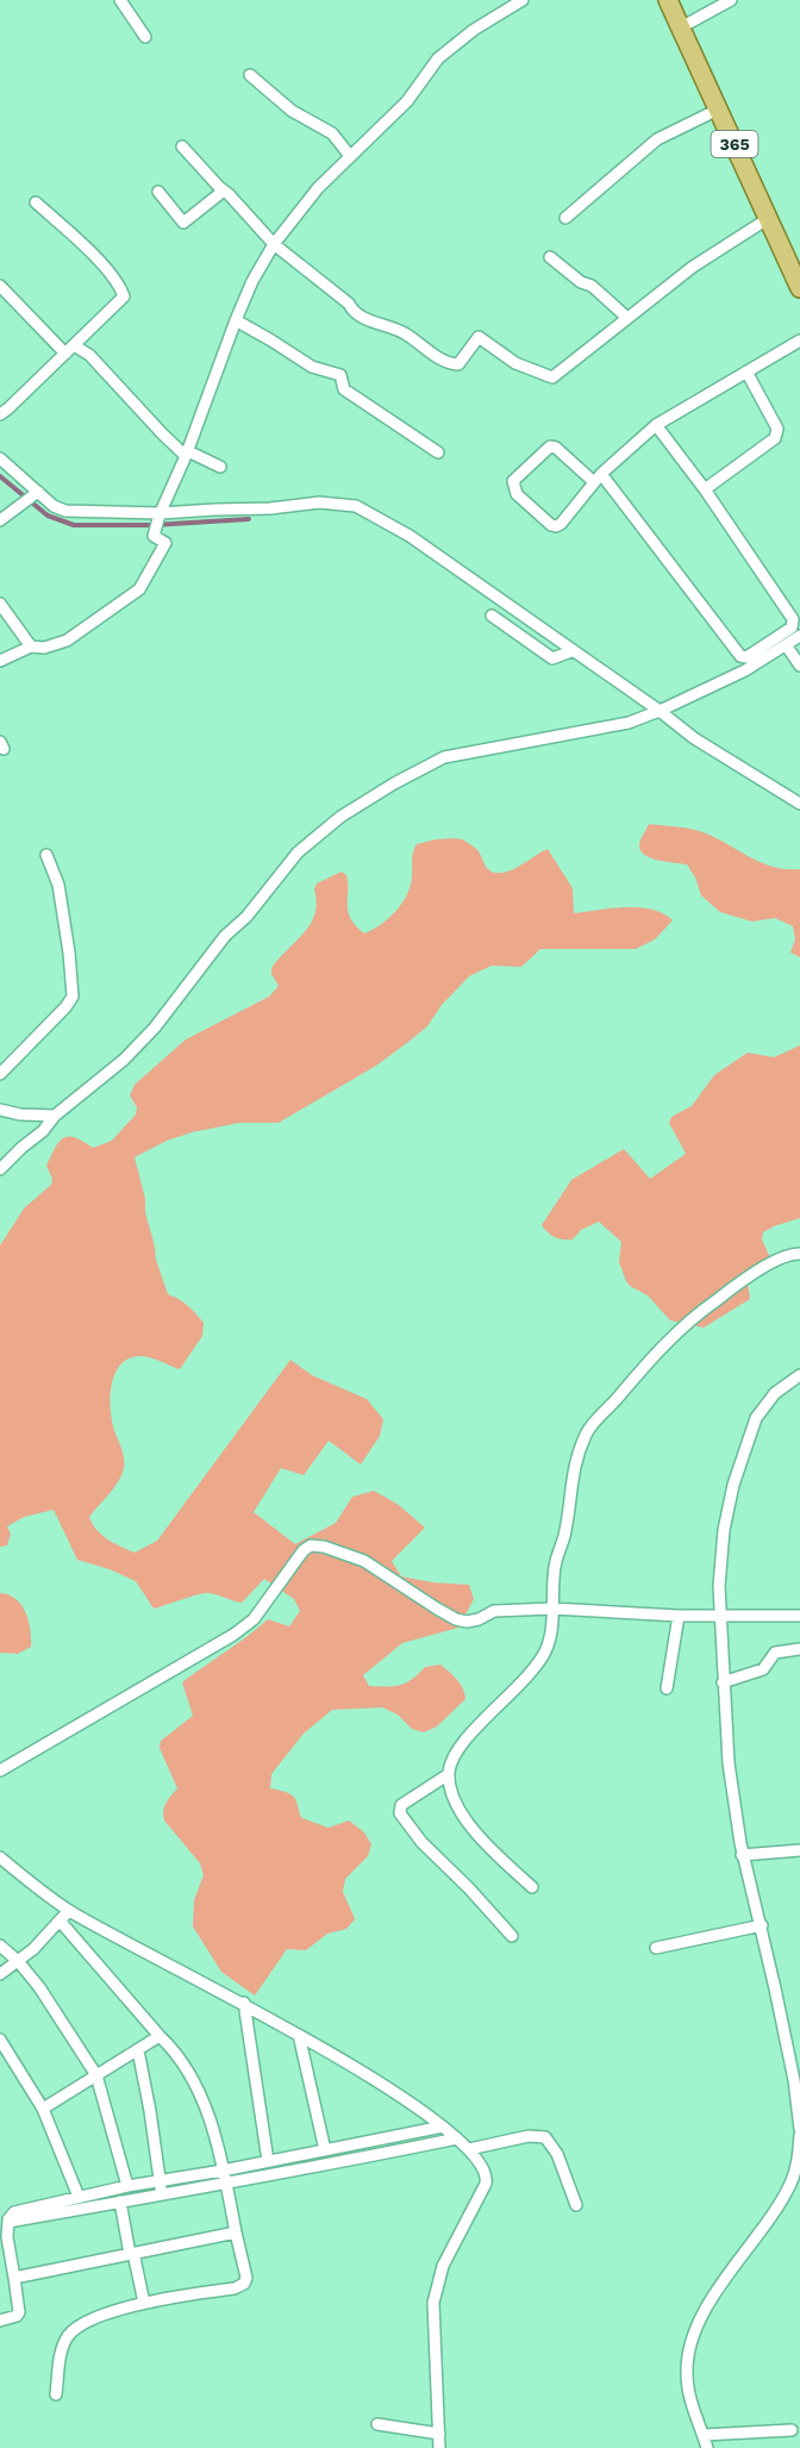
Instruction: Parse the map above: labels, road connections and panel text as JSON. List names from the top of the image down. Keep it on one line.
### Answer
{"streets":{"main road":["365"]}}
